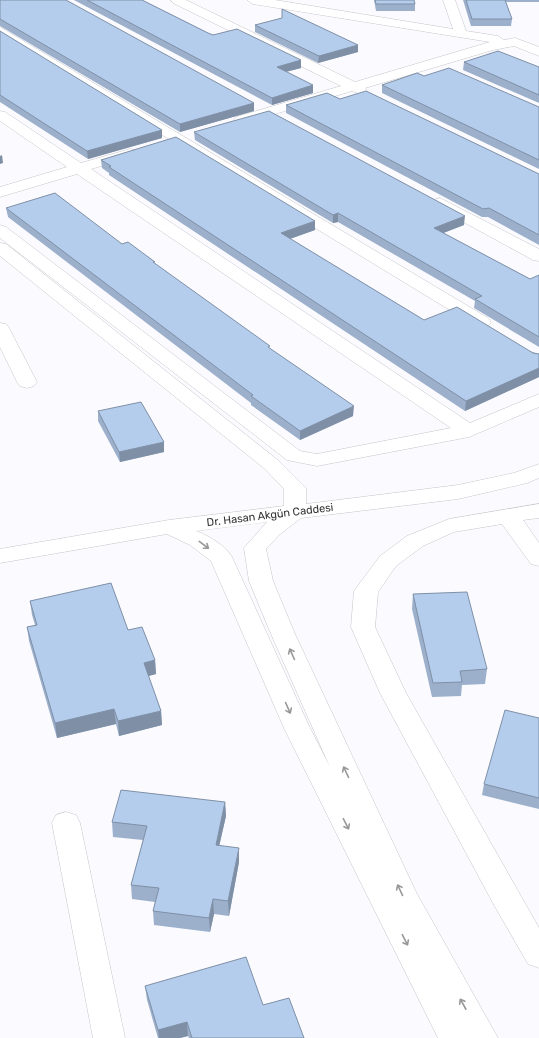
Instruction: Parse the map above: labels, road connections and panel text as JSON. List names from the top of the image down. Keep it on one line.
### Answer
{"streets":{"street":["Dr. Hasan Akgün Caddesi"]}}
